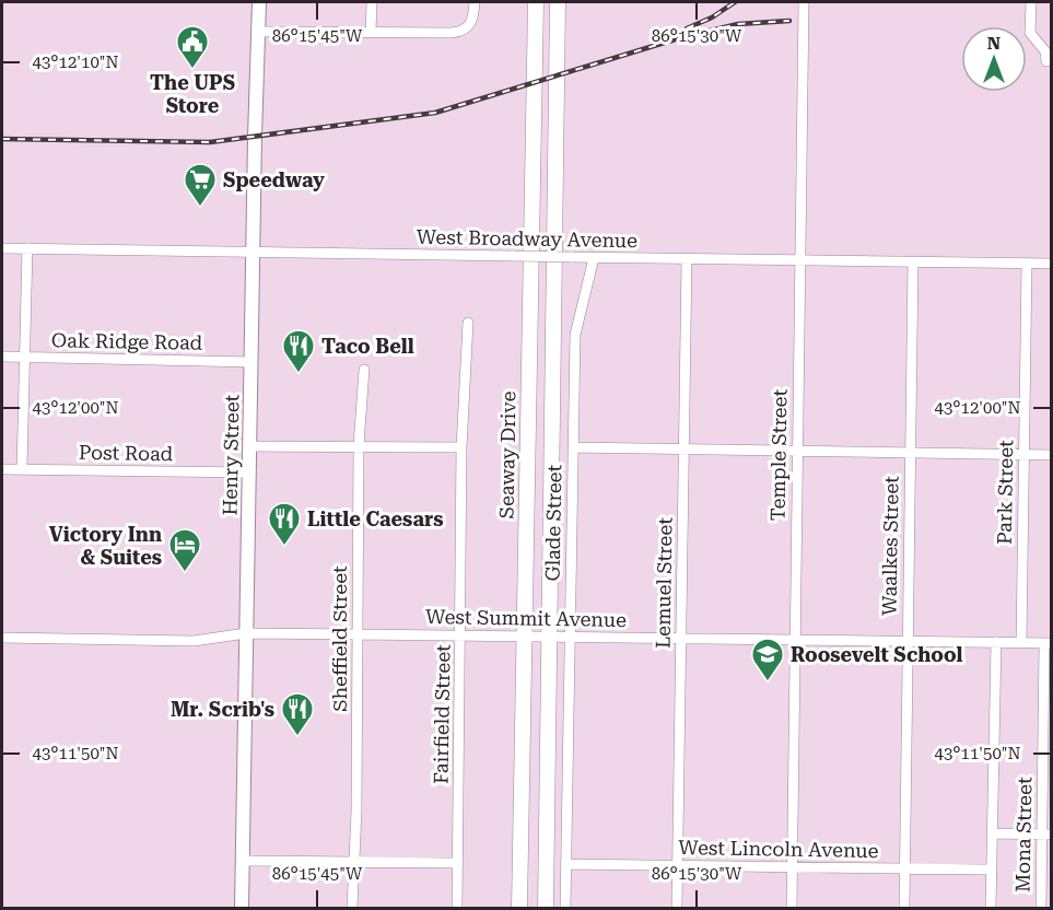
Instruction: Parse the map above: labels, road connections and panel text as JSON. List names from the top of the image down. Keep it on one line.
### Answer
{"streets":{"highway":["Seaway Drive"],"main road":["Henry Street"],"street":["West Broadway Avenue","Oak Ridge Road","Post Road","Temple Street","Park Street","Glade Street","Waalkes Street","Lemuel Street","West Summit Avenue","Sheffield Street","Fairfield Street","Mona Street","West Lincoln Avenue"]},"crossings":[["West Broadway Avenue","Henry Street"],["West Broadway Avenue","Temple Street"],["West Broadway Avenue","Park Street"],["West Broadway Avenue","Glade Street"],["West Broadway Avenue","Waalkes Street"],["West Broadway Avenue","Lemuel Street"],["Oak Ridge Road","Henry Street"],["Post Road","Henry Street"],["Henry Street","West Summit Avenue"],["Seaway Drive","West Summit Avenue"],["Temple Street","West Summit Avenue"],["Temple Street","West Lincoln Avenue"],["Park Street","West Summit Avenue"],["Glade Street","West Summit Avenue"],["Glade Street","West Lincoln Avenue"],["Waalkes Street","West Summit Avenue"],["Waalkes Street","West Lincoln Avenue"],["Lemuel Street","West Summit Avenue"],["Lemuel Street","West Lincoln Avenue"],["West Summit Avenue","Sheffield Street"],["West Summit Avenue","Fairfield Street"],["West Summit Avenue","Mona Street"]],"places":{"public building":["The UPS Store"],"supermarket":["Speedway"],"restaurant":["Taco Bell","Little Caesars","Mr. Scrib's"],"hotel":["Victory Inn & Suites"],"school or university":["Roosevelt School"]},"north":"top","coordinates":["86°15'45\"W","86°15'30\"W","43°12'10\"N","43°12'00\"N","43°11'50\"N"]}
